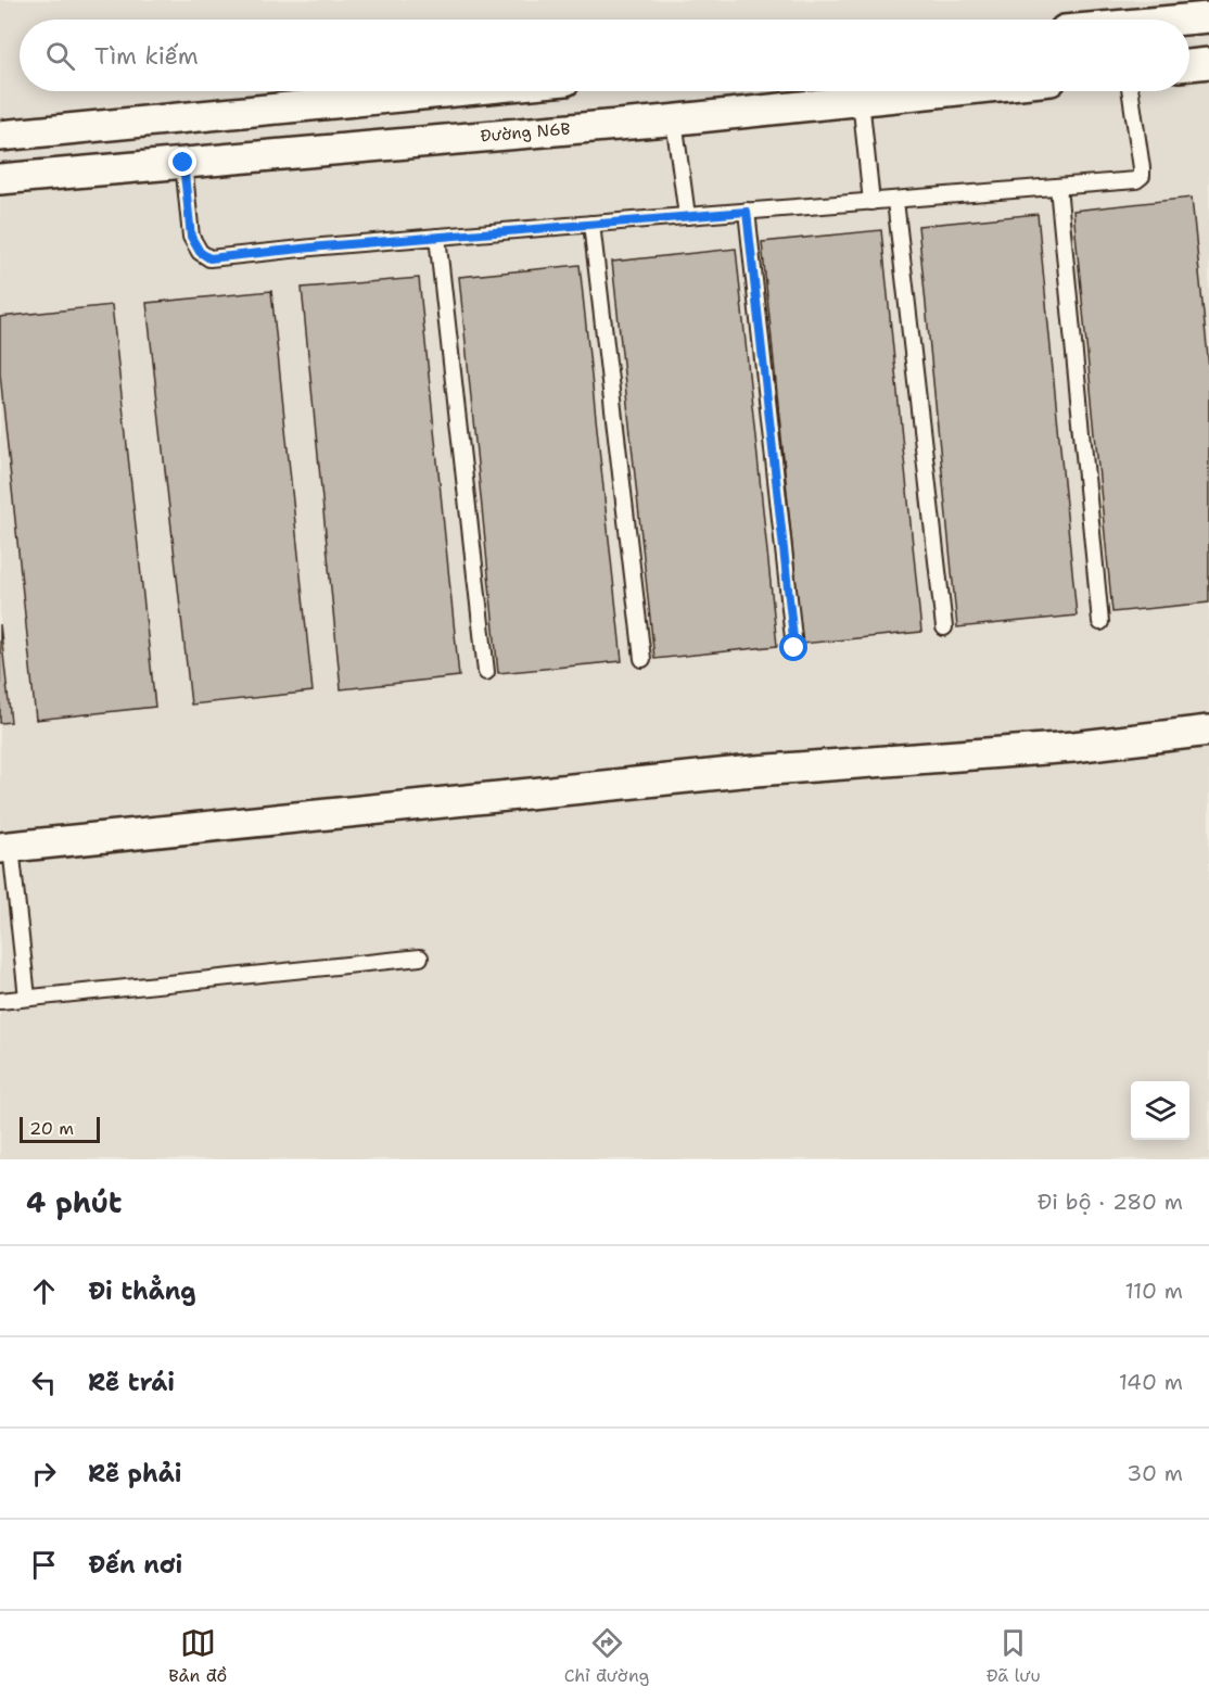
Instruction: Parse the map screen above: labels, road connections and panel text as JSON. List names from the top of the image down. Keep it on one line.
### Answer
{"streets":{"street":["Đường N6B"]},"scale_bar":"20 m","page":{"search":"Tìm kiếm","scale":"20 m","heading":["4 phút","Đi bộ · 280 m"],"list":[["Đi thẳng","110 m"],["Rẽ trái","140 m"],["Rẽ phải","30 m"],"Đến nơi"],"nav":["Bản đồ","Chỉ đường","Đã lưu"]}}
